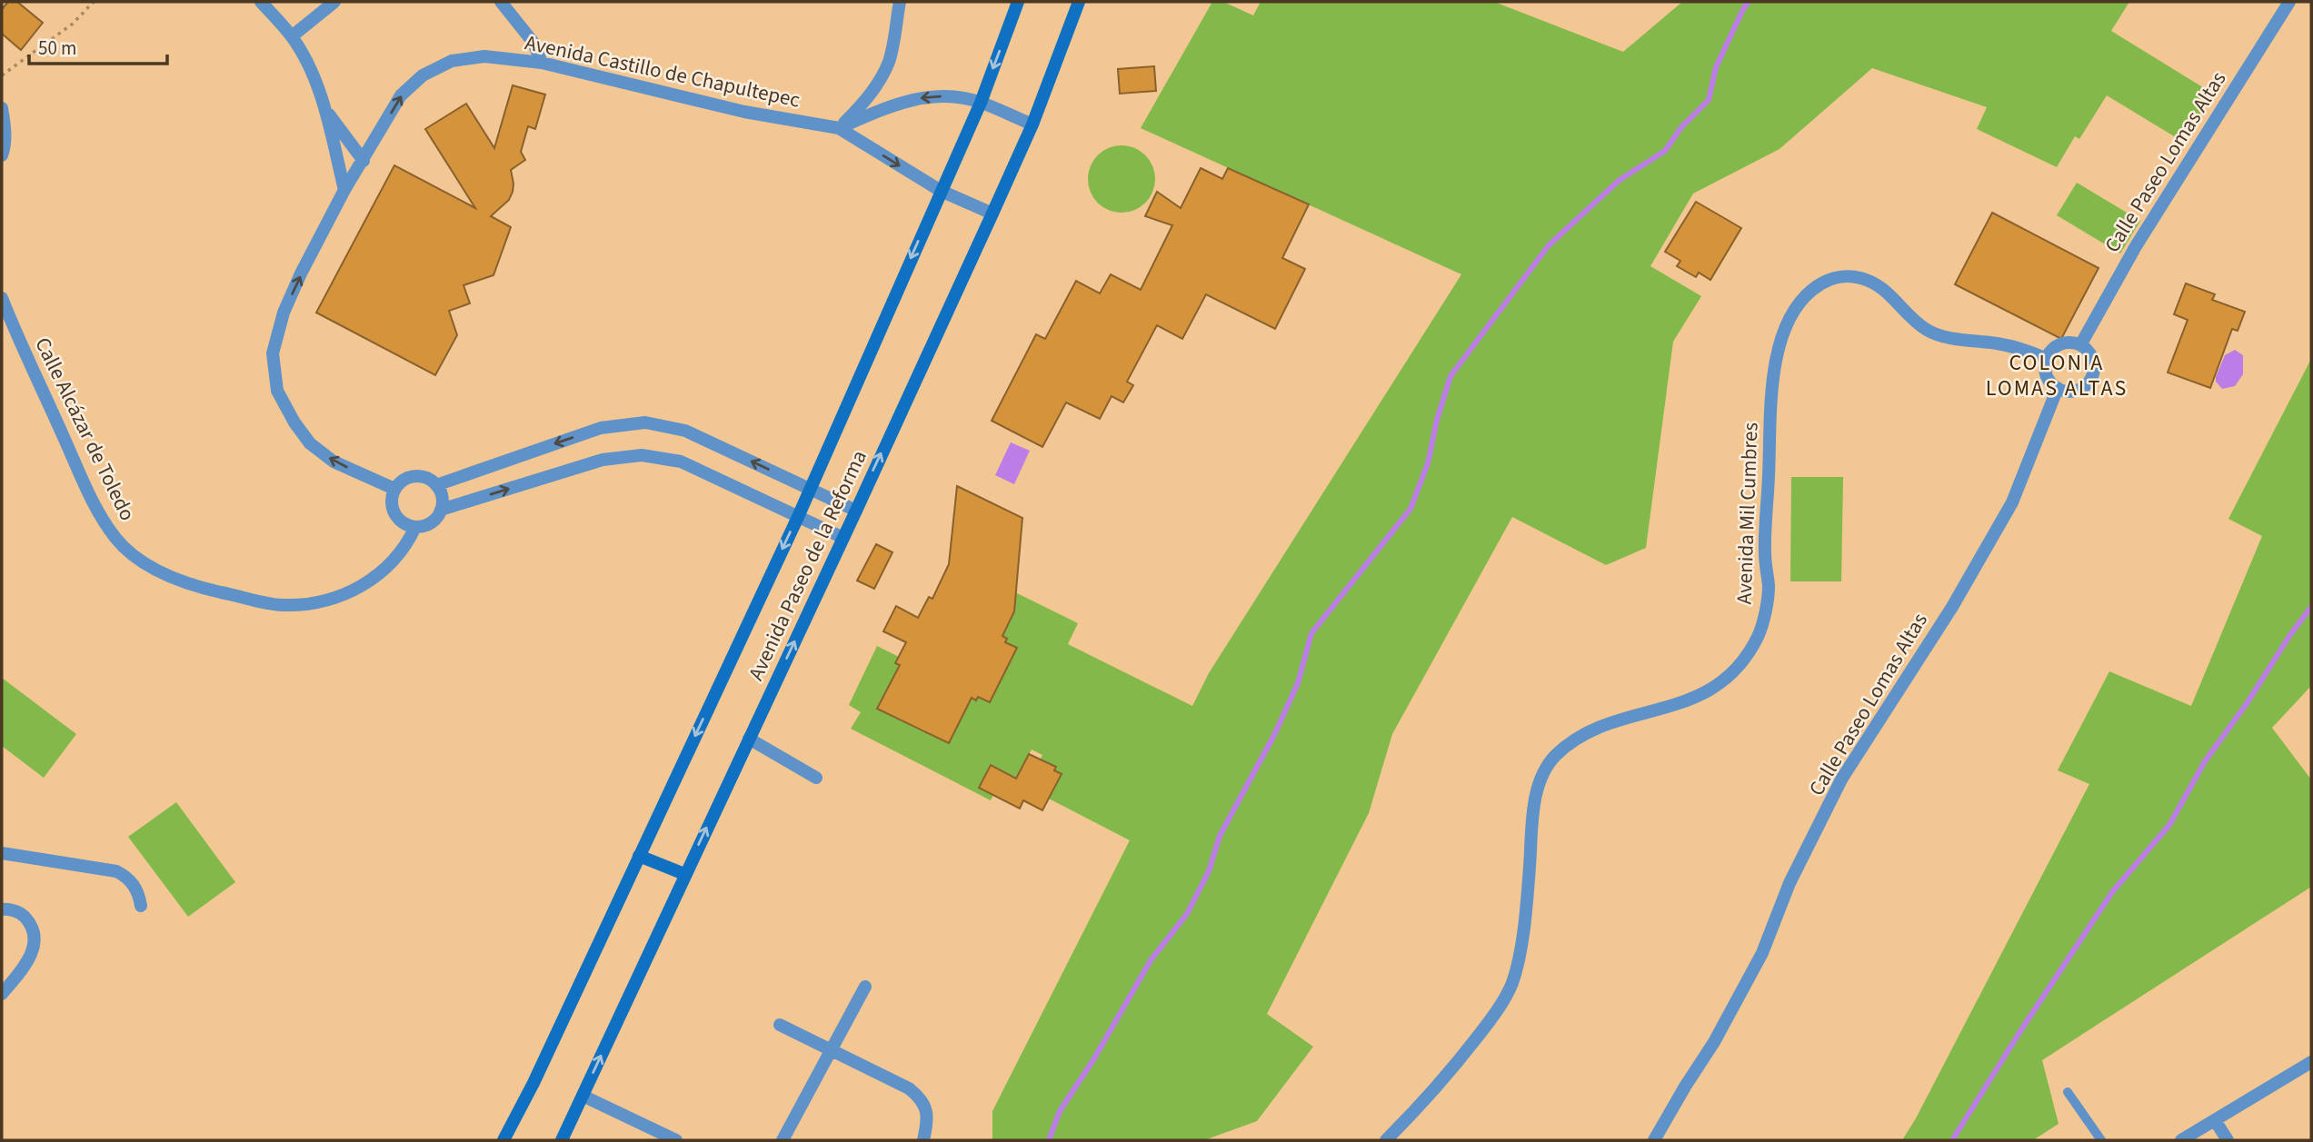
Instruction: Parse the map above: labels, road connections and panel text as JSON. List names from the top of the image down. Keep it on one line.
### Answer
{"streets":{"main road":["Avenida Paseo de la Reforma"],"street":["Avenida Castillo de Chapultepec","Calle Paseo Lomas Altas","Calle Alcázar de Toledo","Avenida Mil Cumbres"]},"crossings":[["Avenida Castillo de Chapultepec","Calle Alcázar de Toledo"],["Avenida Castillo de Chapultepec","Avenida Paseo de la Reforma"],["Calle Paseo Lomas Altas","Avenida Mil Cumbres"]],"districts":["COLONIA LOMAS ALTAS"],"scale_bar":"50 m"}
